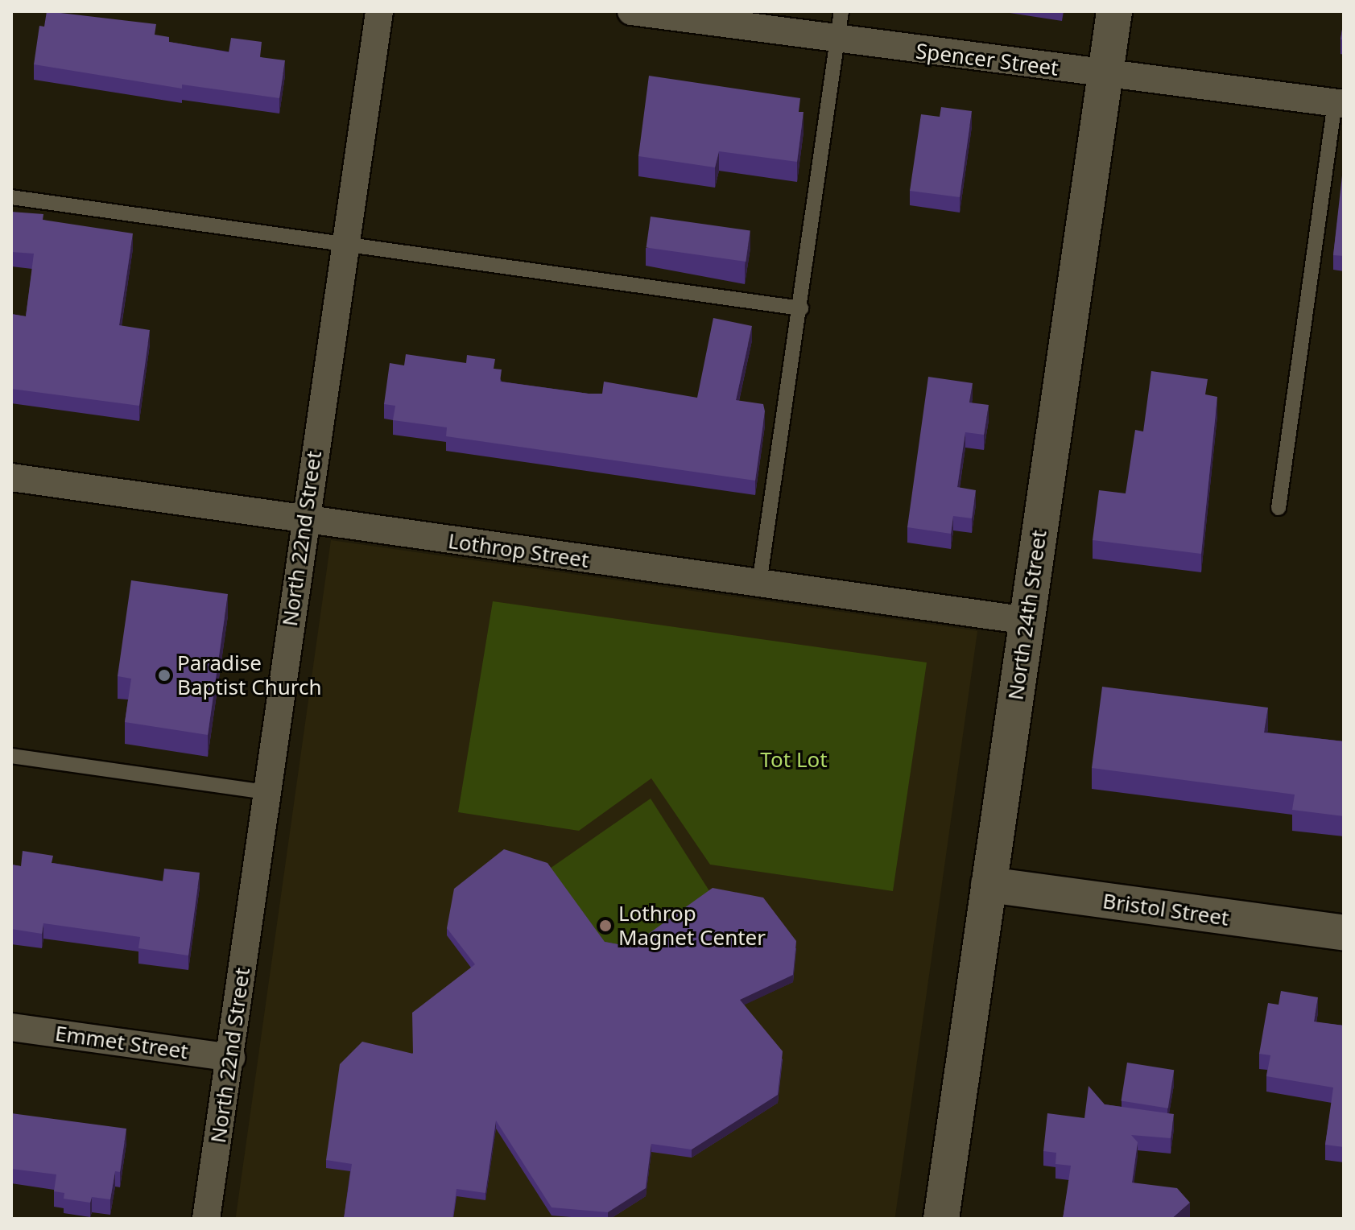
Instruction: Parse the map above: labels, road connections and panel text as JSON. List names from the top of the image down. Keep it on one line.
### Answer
{"streets":{"main road":["North 24th Street","Bristol Street"],"street":["Spencer Street","North 22nd Street","Lothrop Street","Emmet Street"]},"crossings":[["Spencer Street","North 24th Street"],["North 22nd Street","Lothrop Street"],["North 22nd Street","Emmet Street"],["Lothrop Street","North 24th Street"],["North 24th Street","Bristol Street"]],"parks":["Tot Lot"],"places":["Paradise Baptist Church","Lothrop Magnet Center"]}
